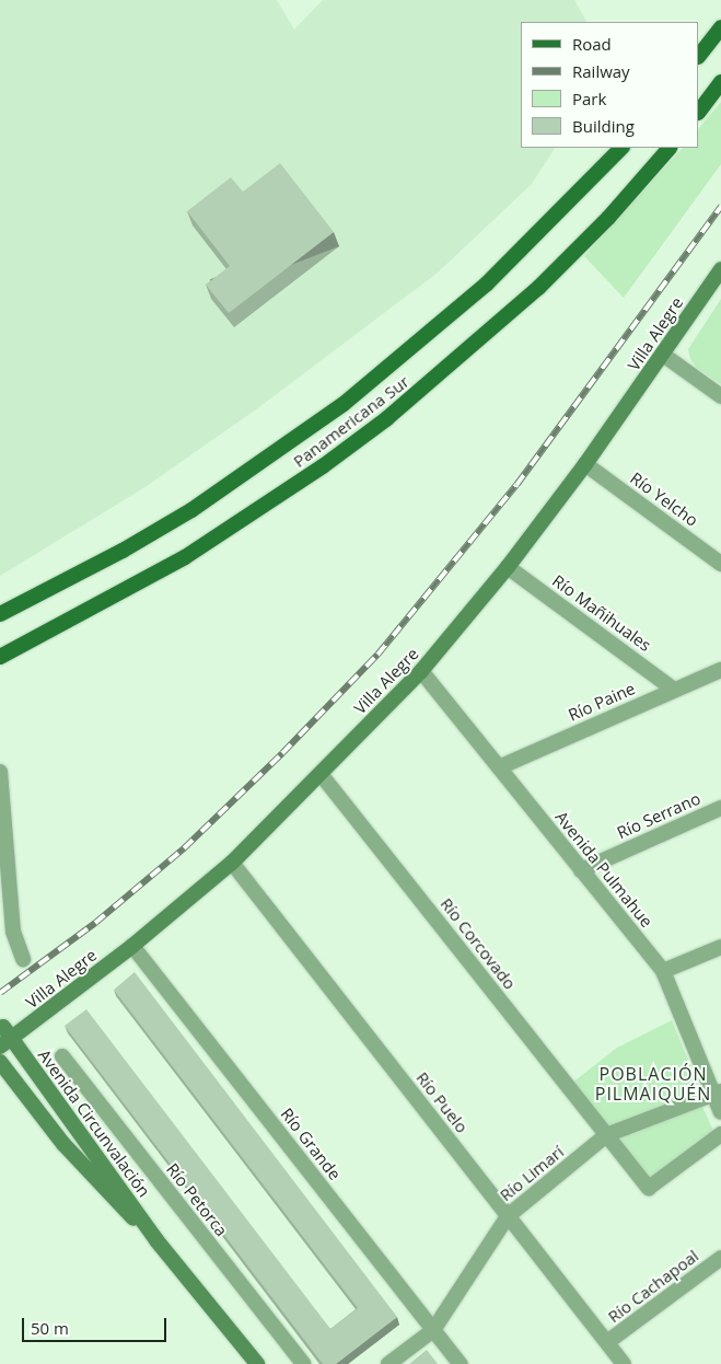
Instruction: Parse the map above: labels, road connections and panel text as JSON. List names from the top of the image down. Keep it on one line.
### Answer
{"streets":{"main road":["Villa Alegre","Panamericana Sur","Avenida Circunvalación"],"street":["Río Yelcho","Río Mañihuales","Río Paine","Río Serrano","Avenida Pulmahue","Río Corcovado","Río Puelo","Río Grande","Río Limarí","Río Petorca","Río Cachapoal"]},"crossings":[["Villa Alegre","Río Yelcho"],["Villa Alegre","Río Mañihuales"],["Villa Alegre","Avenida Pulmahue"],["Villa Alegre","Río Corcovado"],["Villa Alegre","Río Puelo"],["Villa Alegre","Avenida Circunvalación"],["Villa Alegre","Río Grande"],["Río Mañihuales","Río Paine"],["Río Paine","Avenida Pulmahue"],["Río Serrano","Avenida Pulmahue"],["Avenida Pulmahue","Río Limarí"],["Río Corcovado","Río Limarí"],["Río Puelo","Río Limarí"],["Río Puelo","Río Cachapoal"],["Río Grande","Río Limarí"]],"districts":["POBLACIÓN PILMAIQUÉN"],"legend":["Road","Railway","Park","Building"],"scale_bar":"50 m"}
